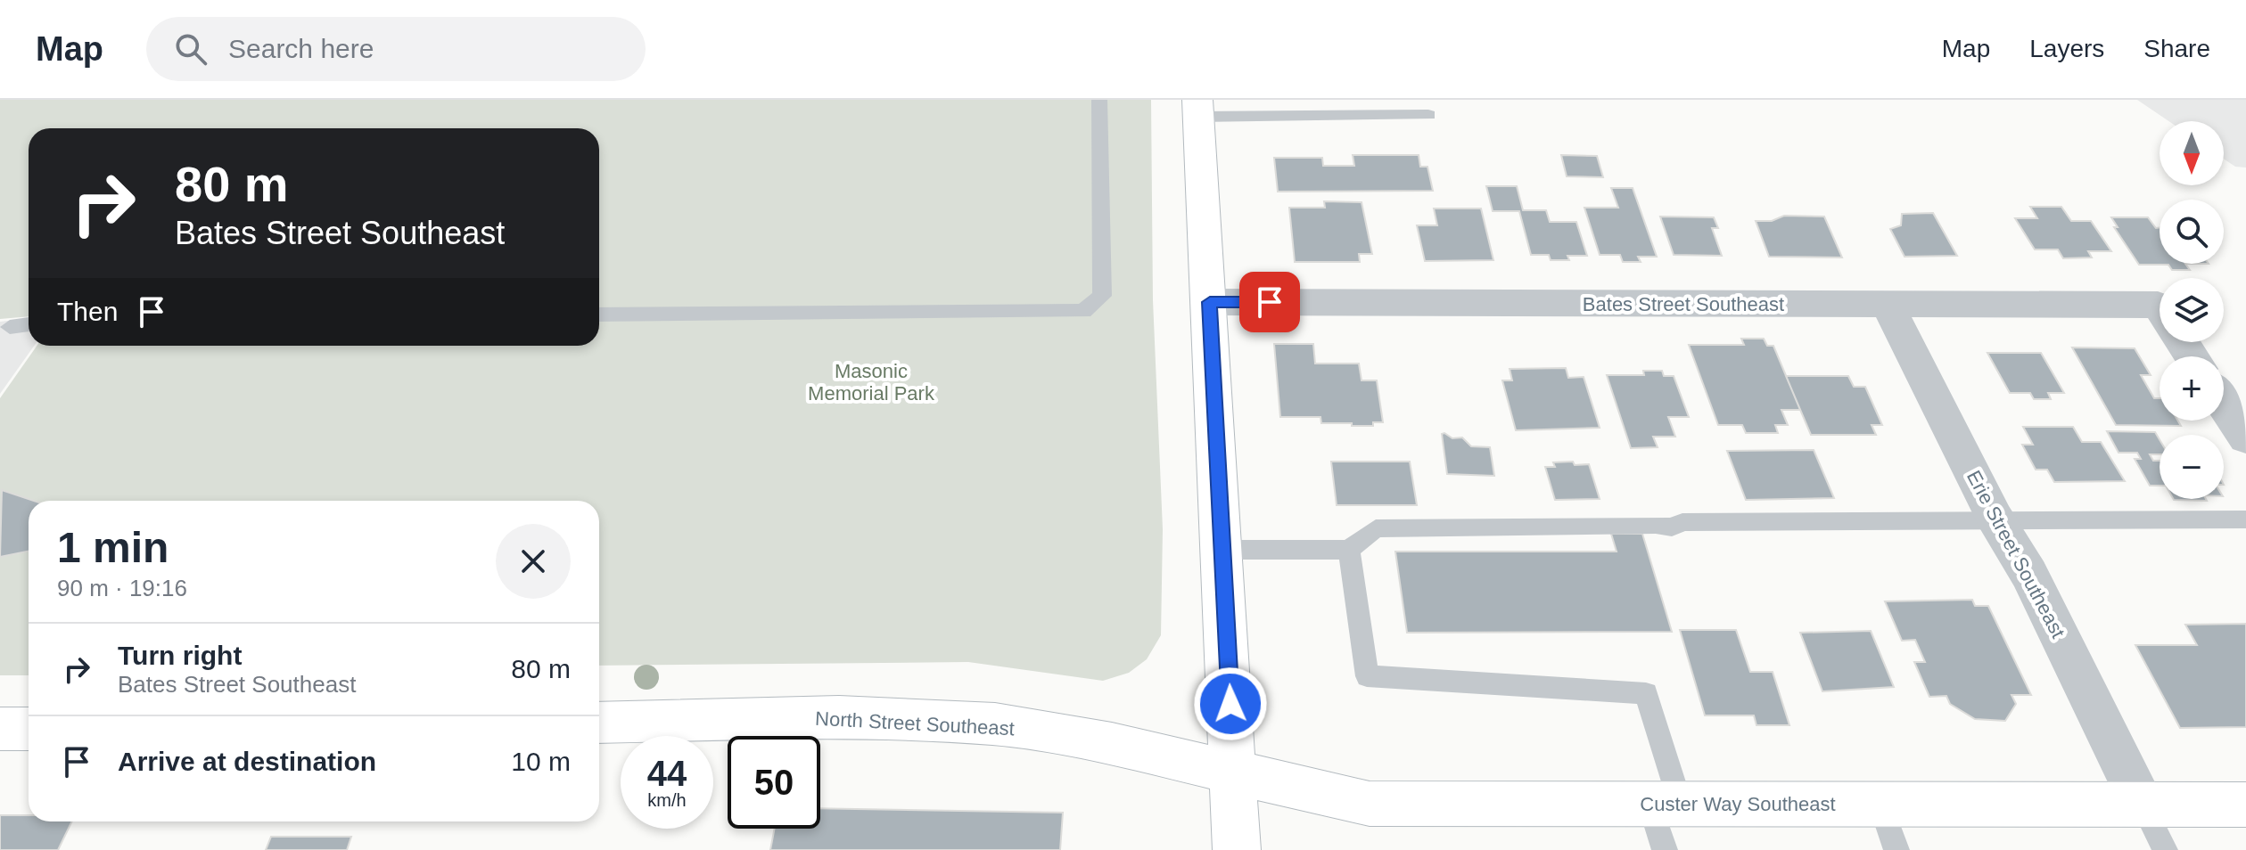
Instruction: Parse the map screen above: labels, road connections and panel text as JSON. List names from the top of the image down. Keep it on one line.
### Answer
{"streets":{"main road":["North Street Southeast","Custer Way Southeast"],"street":["Bates Street Southeast","Erie Street Southeast"]},"crossings":[["Bates Street Southeast","Erie Street Southeast"],["Erie Street Southeast","Custer Way Southeast"],["North Street Southeast","Custer Way Southeast"]],"parks":["Masonic Memorial Park"],"north":"bottom","page":{"header":"Map","search":"Search here","nav":["Map","Layers","Share"],"map_buttons":["+","−"],"turn":["80 m","Bates Street Southeast"],"then":"Then","heading":["1 min","90 m · 19:16"],"list":[{"name":"Turn right","note":"Bates Street Southeast","value":"80 m"},{"name":"Arrive at destination","value":"10 m"}],"speed":"44 km/h","limit":"50"}}
